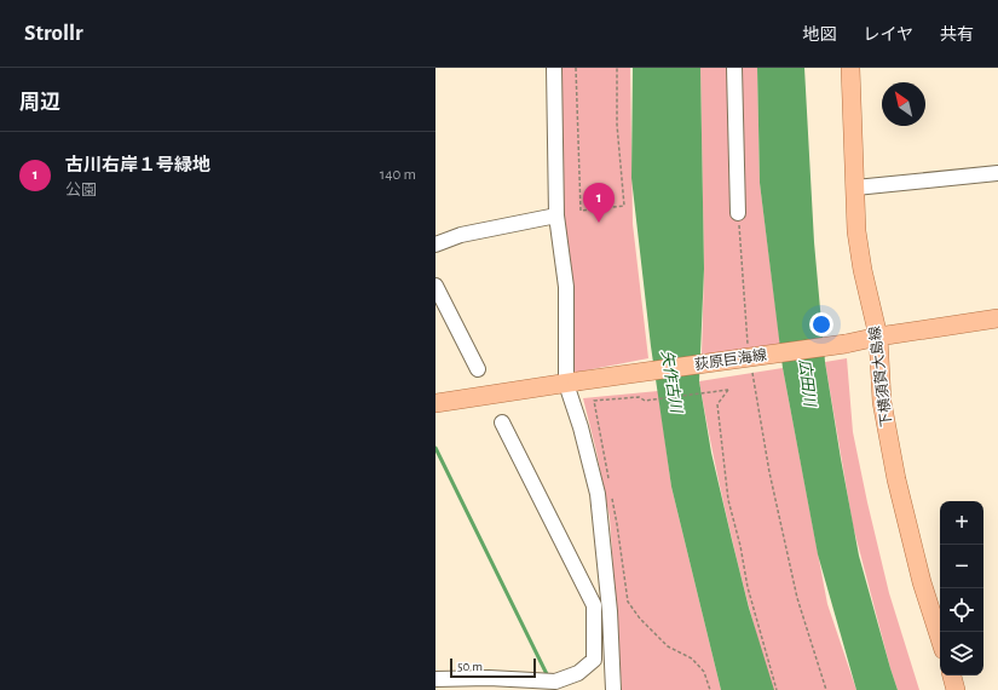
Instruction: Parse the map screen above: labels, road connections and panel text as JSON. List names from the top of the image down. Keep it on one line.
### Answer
{"streets":{"main road":["荻原巨海線","下横須賀大島線"]},"crossings":[["荻原巨海線","下横須賀大島線"]],"water":["矢作古川","広田川"],"scale_bar":"50 m","north":"top left","page":{"header":"Strollr","nav":["地図","レイヤ","共有"],"heading":"周辺","list":[{"mark":"1","name":"古川右岸１号緑地","note":"公園","value":"140 m"}],"pins":"1","map_buttons":["+","−"],"scale":"50 m"}}
